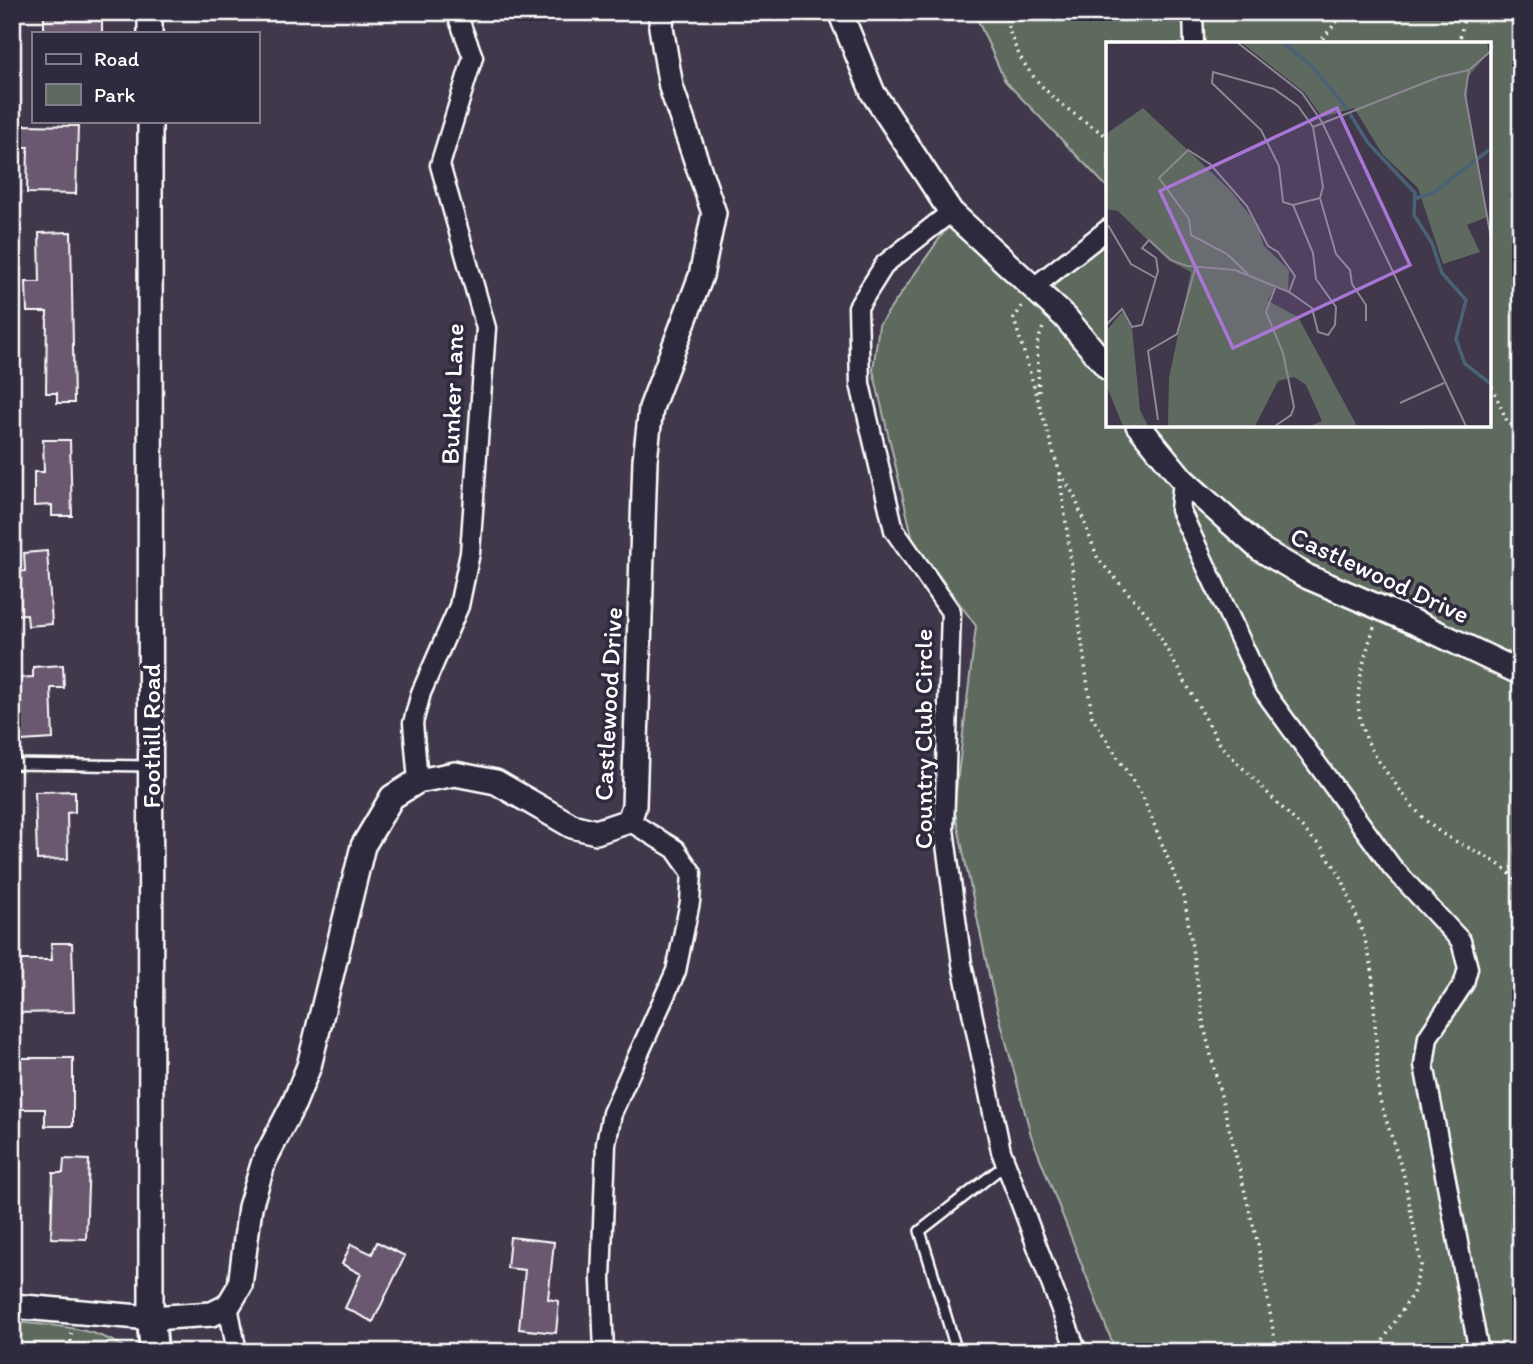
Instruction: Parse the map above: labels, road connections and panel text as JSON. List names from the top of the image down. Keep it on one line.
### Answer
{"streets":{"main road":["Foothill Road"],"street":["Bunker Lane","Castlewood Drive","Country Club Circle"]},"crossings":[["Bunker Lane","Castlewood Drive"]],"legend":["Road","Park"]}
